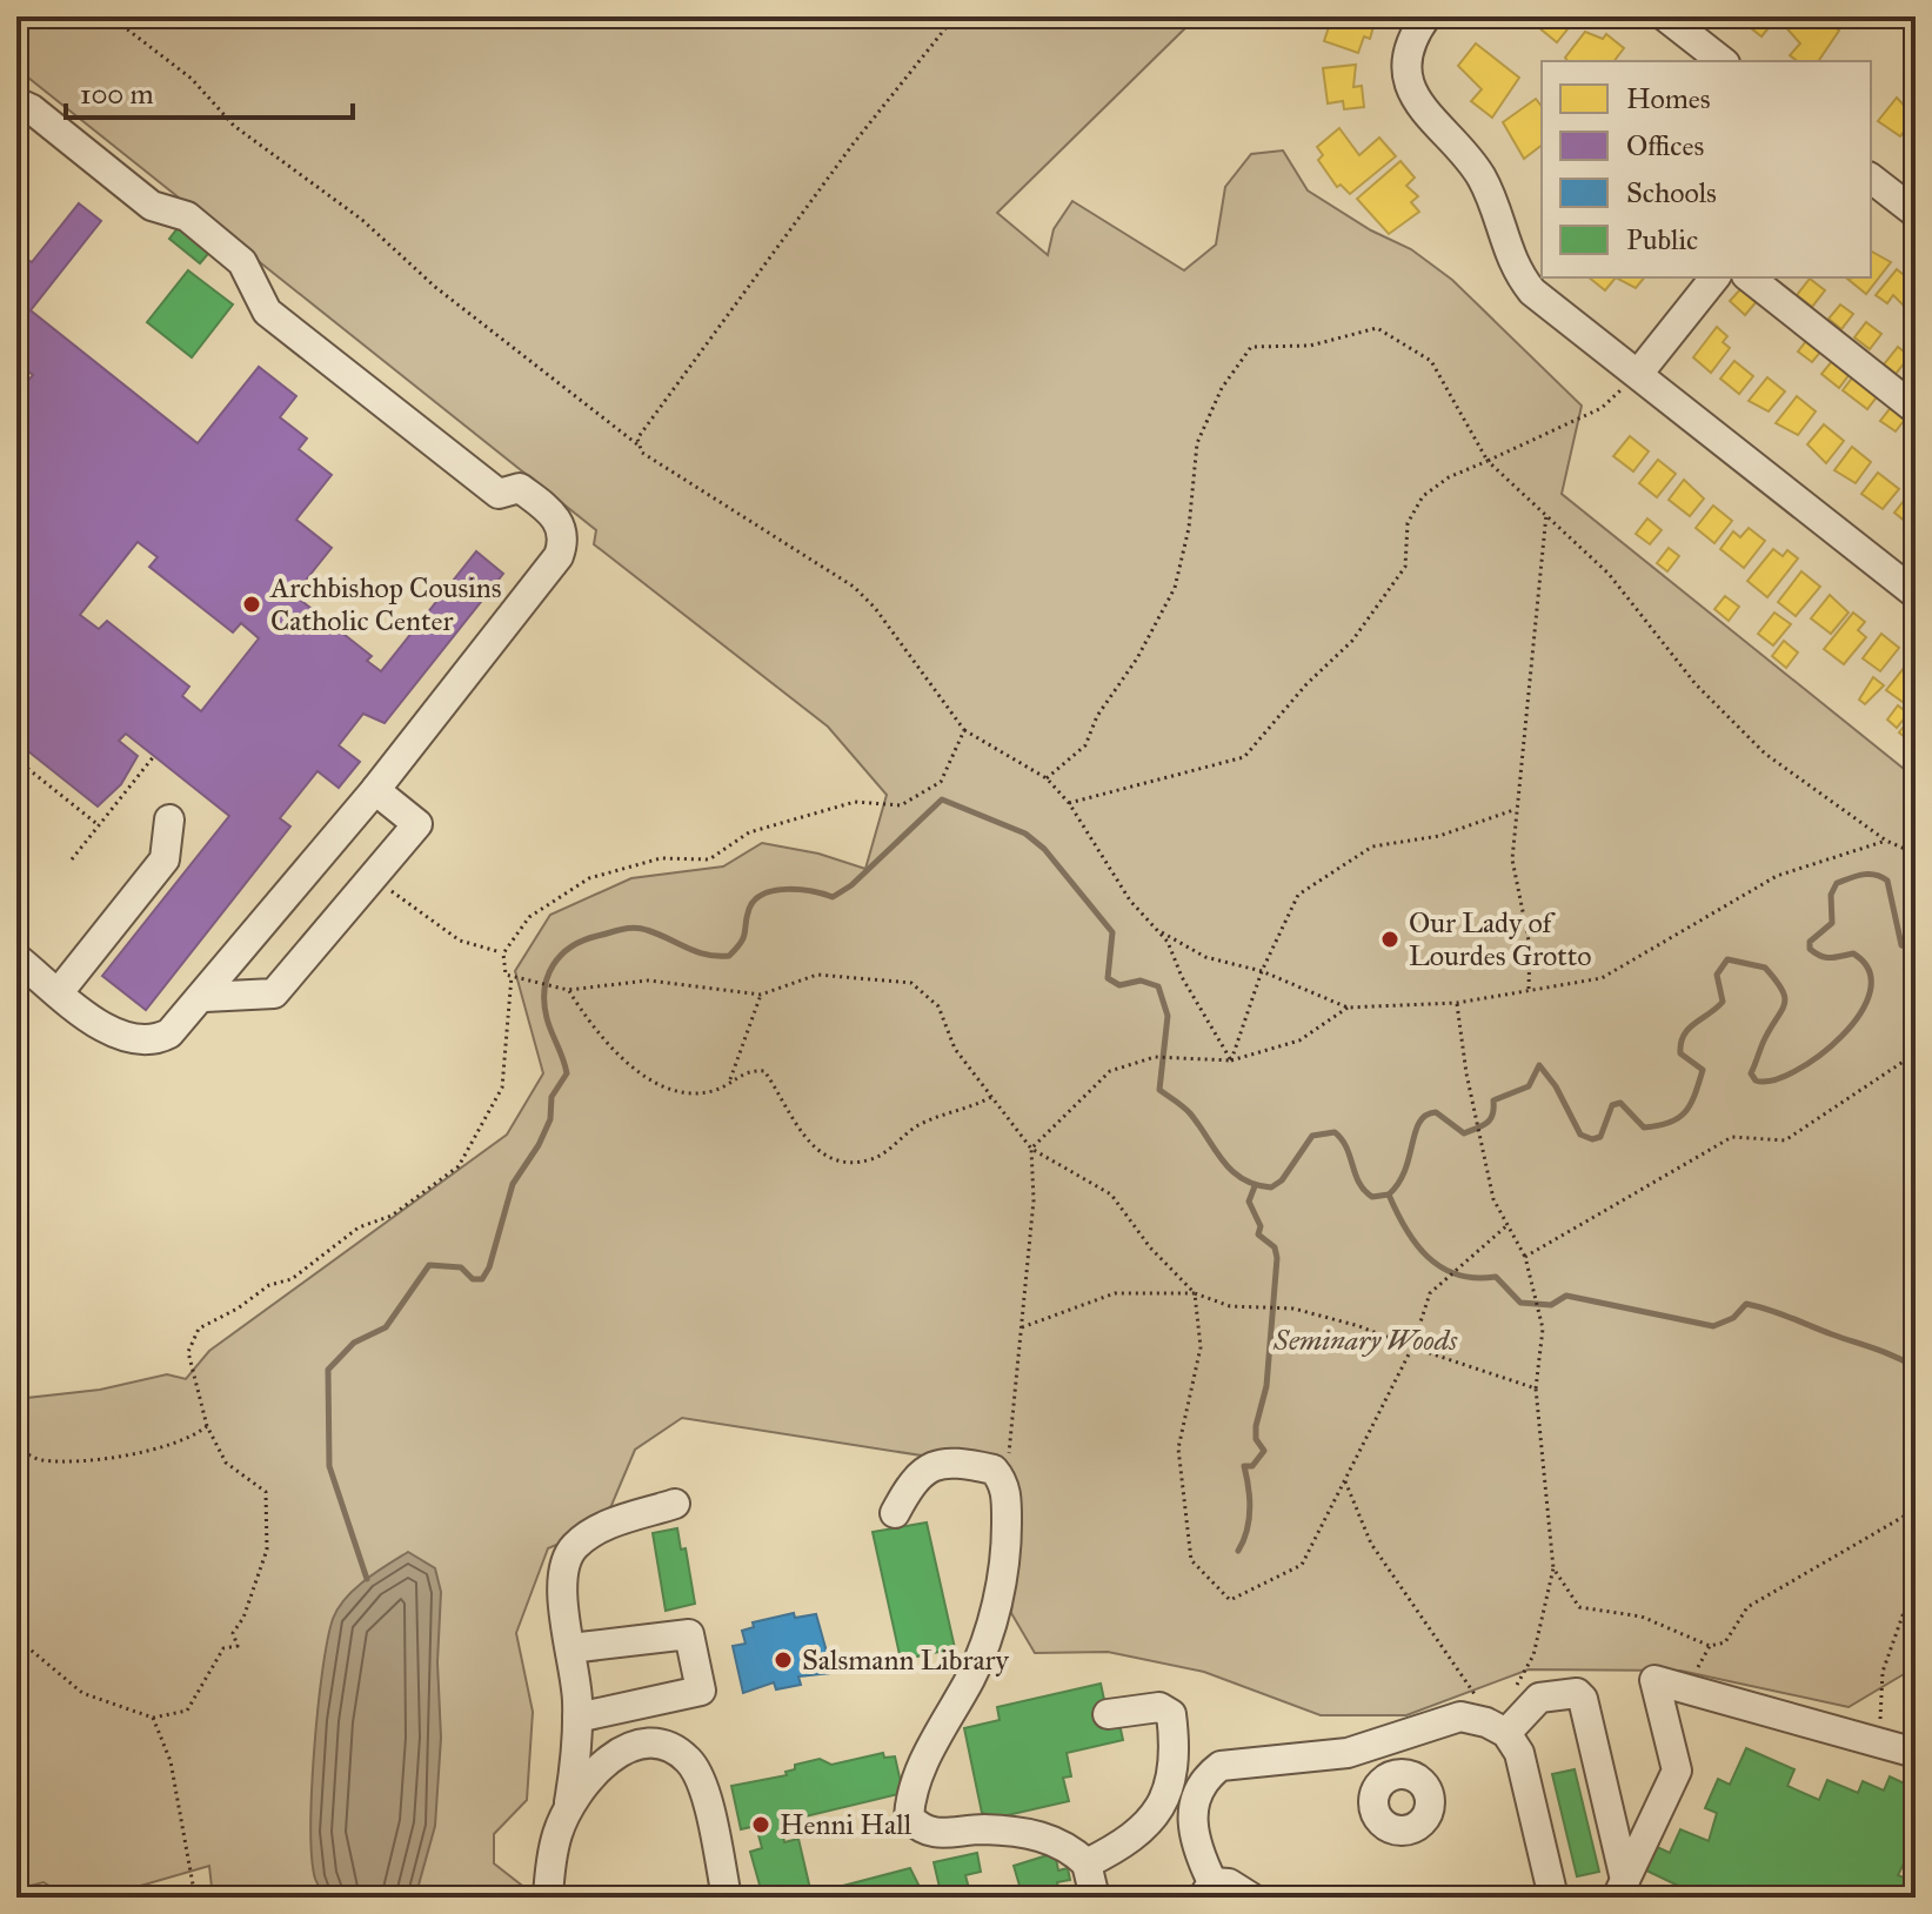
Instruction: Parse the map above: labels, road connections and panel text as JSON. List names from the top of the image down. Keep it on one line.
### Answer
{"parks":["Seminary Woods"],"places":["Archbishop Cousins Catholic Center","Our Lady of Lourdes Grotto","Salsmann Library","Henni Hall"],"legend":["Homes","Offices","Schools","Public"],"scale_bar":"100 m"}
